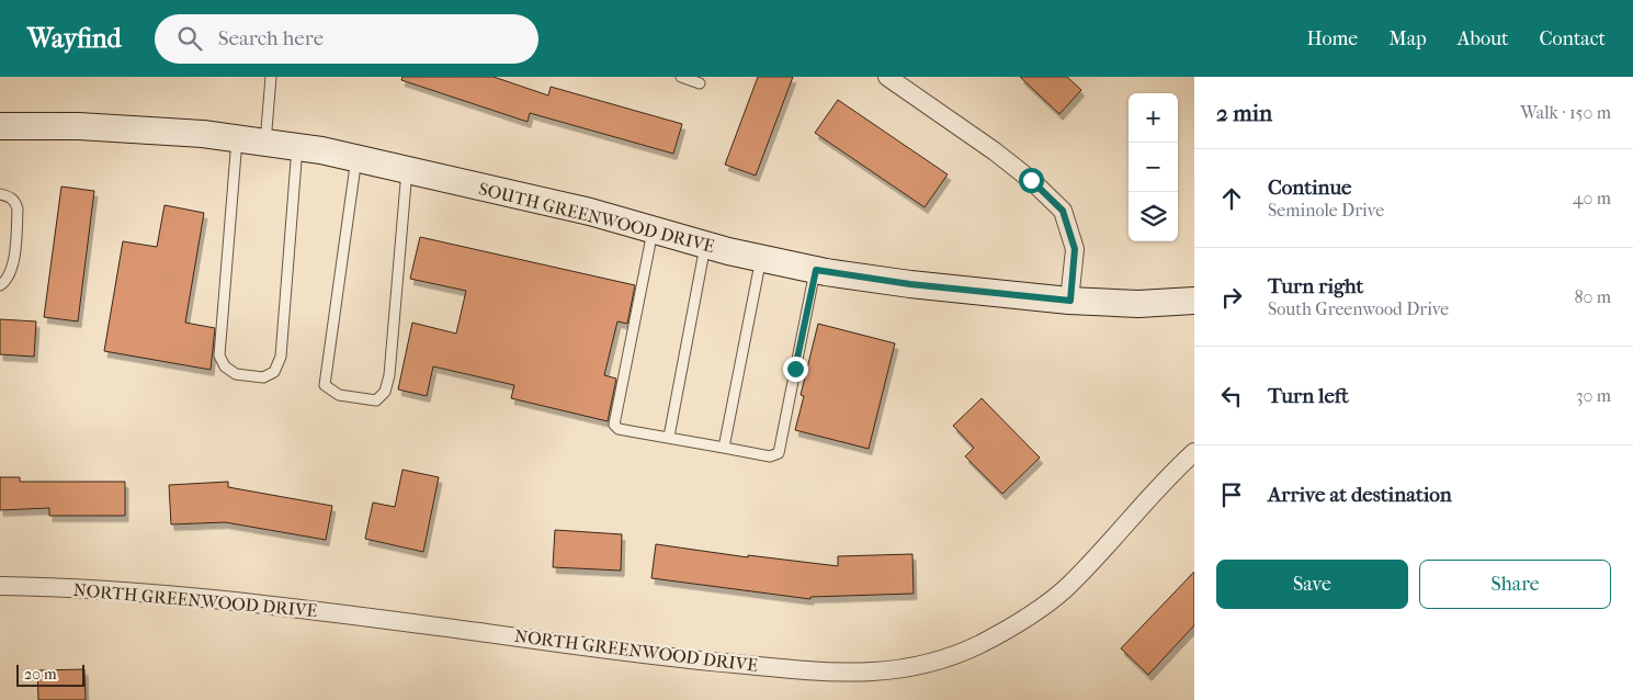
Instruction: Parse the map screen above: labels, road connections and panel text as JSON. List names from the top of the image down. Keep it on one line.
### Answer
{"streets":{"street":["SOUTH GREENWOOD DRIVE","NORTH GREENWOOD DRIVE"]},"scale_bar":"20 m","page":{"header":"Wayfind","search":"Search here","nav":["Home","Map","About","Contact"],"heading":["2 min","Walk · 150 m"],"map_buttons":["+","−"],"list":[["Continue","Seminole Drive","40 m"],["Turn right","South Greenwood Drive","80 m"],["Turn left","30 m"],"Arrive at destination"],"buttons":["Save","Share"],"scale":"20 m"}}
